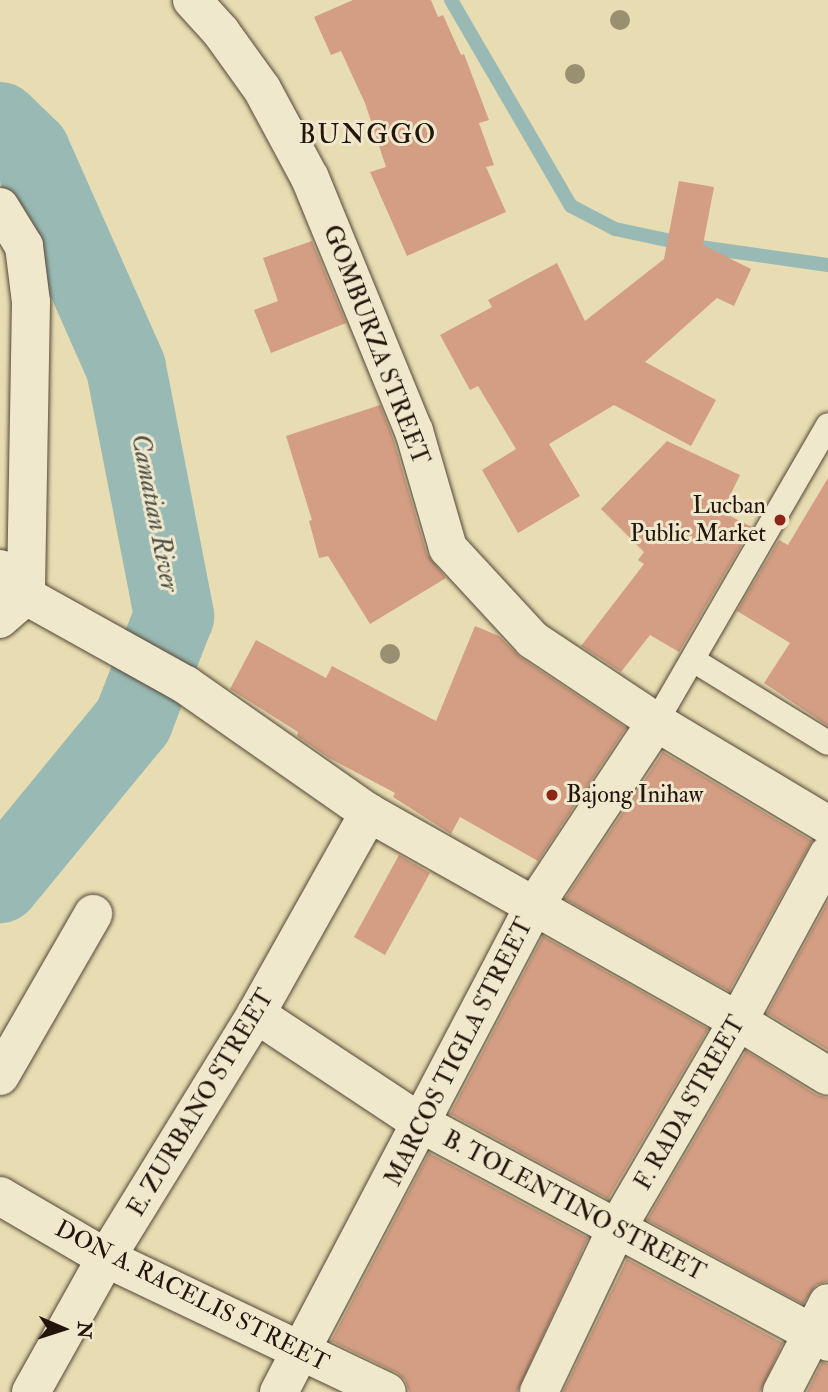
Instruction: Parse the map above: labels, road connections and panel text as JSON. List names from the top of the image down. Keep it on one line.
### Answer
{"streets":{"street":["GOMBURZA STREET","MARCOS TIGLA STREET","E. ZURBANO STREET","F. RADA STREET","B. TOLENTINO STREET","DON A. RACELIS STREET"]},"crossings":[["GOMBURZA STREET","MARCOS TIGLA STREET"],["MARCOS TIGLA STREET","B. TOLENTINO STREET"],["MARCOS TIGLA STREET","DON A. RACELIS STREET"],["E. ZURBANO STREET","B. TOLENTINO STREET"],["E. ZURBANO STREET","DON A. RACELIS STREET"],["F. RADA STREET","B. TOLENTINO STREET"]],"districts":["BUNGGO"],"water":["Camatian River"],"places":["Lucban Public Market","Bajong Inihaw"],"north":"right"}
